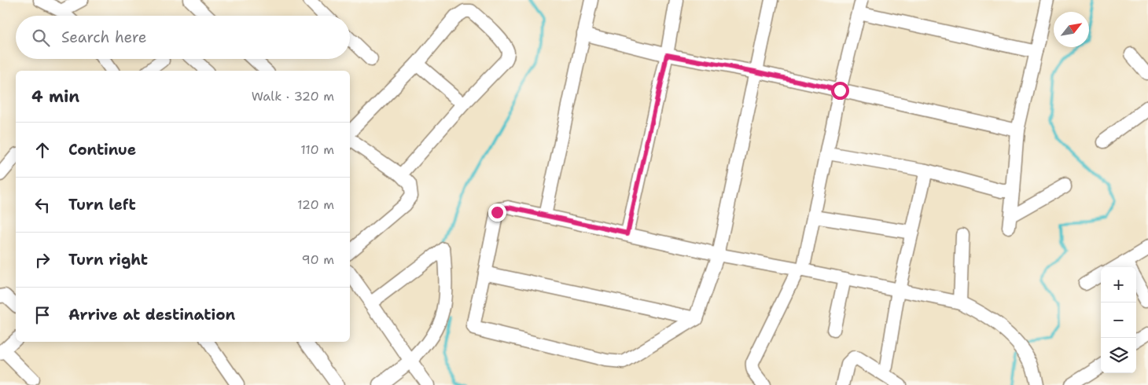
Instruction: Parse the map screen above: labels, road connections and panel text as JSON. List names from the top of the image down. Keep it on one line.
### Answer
{"north":"top right","page":{"search":"Search here","heading":["4 min","Walk · 320 m"],"list":[["Continue","110 m"],["Turn left","120 m"],["Turn right","90 m"],"Arrive at destination"],"map_buttons":["+","−"]}}
